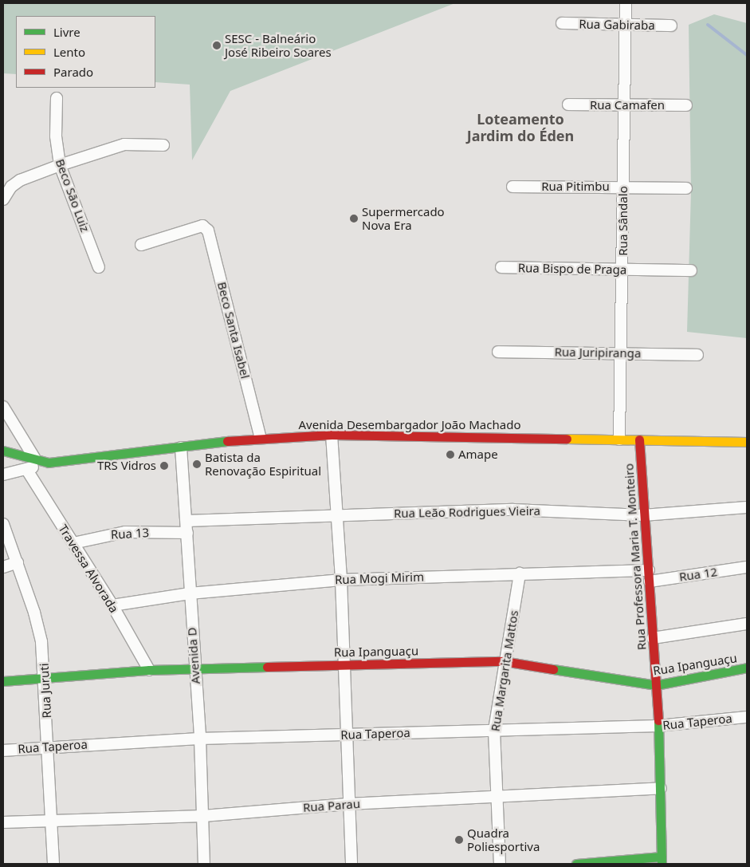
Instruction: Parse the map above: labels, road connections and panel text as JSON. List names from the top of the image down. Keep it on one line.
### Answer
{"streets":{"street":["Rua Gabiraba","Rua Camafen","Rua Pitimbu","Beco São Luiz","Rua Sândalo","Rua Bispo de Praga","Beco Santa Isabel","Rua Juripiranga","Avenida Desembargador João Machado","Rua Leão Rodrigues Vieira","Rua 13","Rua Professora Maria T. Monteiro","Travessa Alvorada","Rua 12","Rua Mogi Mirim","Rua Ipanguaçu","Avenida D","Rua Margarita Mattos","Rua Juruti","Rua Taperoa","Rua Parau"]},"crossings":[["Rua Gabiraba","Rua Sândalo"],["Rua Camafen","Rua Sândalo"],["Rua Pitimbu","Rua Sândalo"],["Rua Sândalo","Rua Bispo de Praga"],["Rua Sândalo","Rua Juripiranga"],["Rua Sândalo","Avenida Desembargador João Machado"],["Beco Santa Isabel","Avenida Desembargador João Machado"],["Avenida Desembargador João Machado","Rua Professora Maria T. Monteiro"],["Avenida Desembargador João Machado","Avenida D"],["Rua Leão Rodrigues Vieira","Rua Professora Maria T. Monteiro"],["Rua Leão Rodrigues Vieira","Avenida D"],["Rua 13","Travessa Alvorada"],["Rua 13","Avenida D"],["Rua Professora Maria T. Monteiro","Rua 12"],["Rua Professora Maria T. Monteiro","Rua Mogi Mirim"],["Rua Professora Maria T. Monteiro","Rua Ipanguaçu"],["Rua Professora Maria T. Monteiro","Rua Taperoa"],["Rua Professora Maria T. Monteiro","Rua Parau"],["Travessa Alvorada","Rua Mogi Mirim"],["Travessa Alvorada","Rua Ipanguaçu"],["Rua Mogi Mirim","Avenida D"],["Rua Mogi Mirim","Rua Margarita Mattos"],["Rua Ipanguaçu","Avenida D"],["Rua Ipanguaçu","Rua Margarita Mattos"],["Rua Ipanguaçu","Rua Juruti"],["Avenida D","Rua Taperoa"],["Avenida D","Rua Parau"],["Rua Margarita Mattos","Rua Taperoa"],["Rua Margarita Mattos","Rua Parau"],["Rua Juruti","Rua Taperoa"],["Rua Juruti","Rua Parau"]],"districts":["Loteamento Jardim do Éden"],"places":["SESC - Balneário José Ribeiro Soares","Supermercado Nova Era","Amape","Batista da Renovação Espiritual","TRS Vidros","Quadra Poliesportiva"],"legend":["Livre","Lento","Parado"]}
